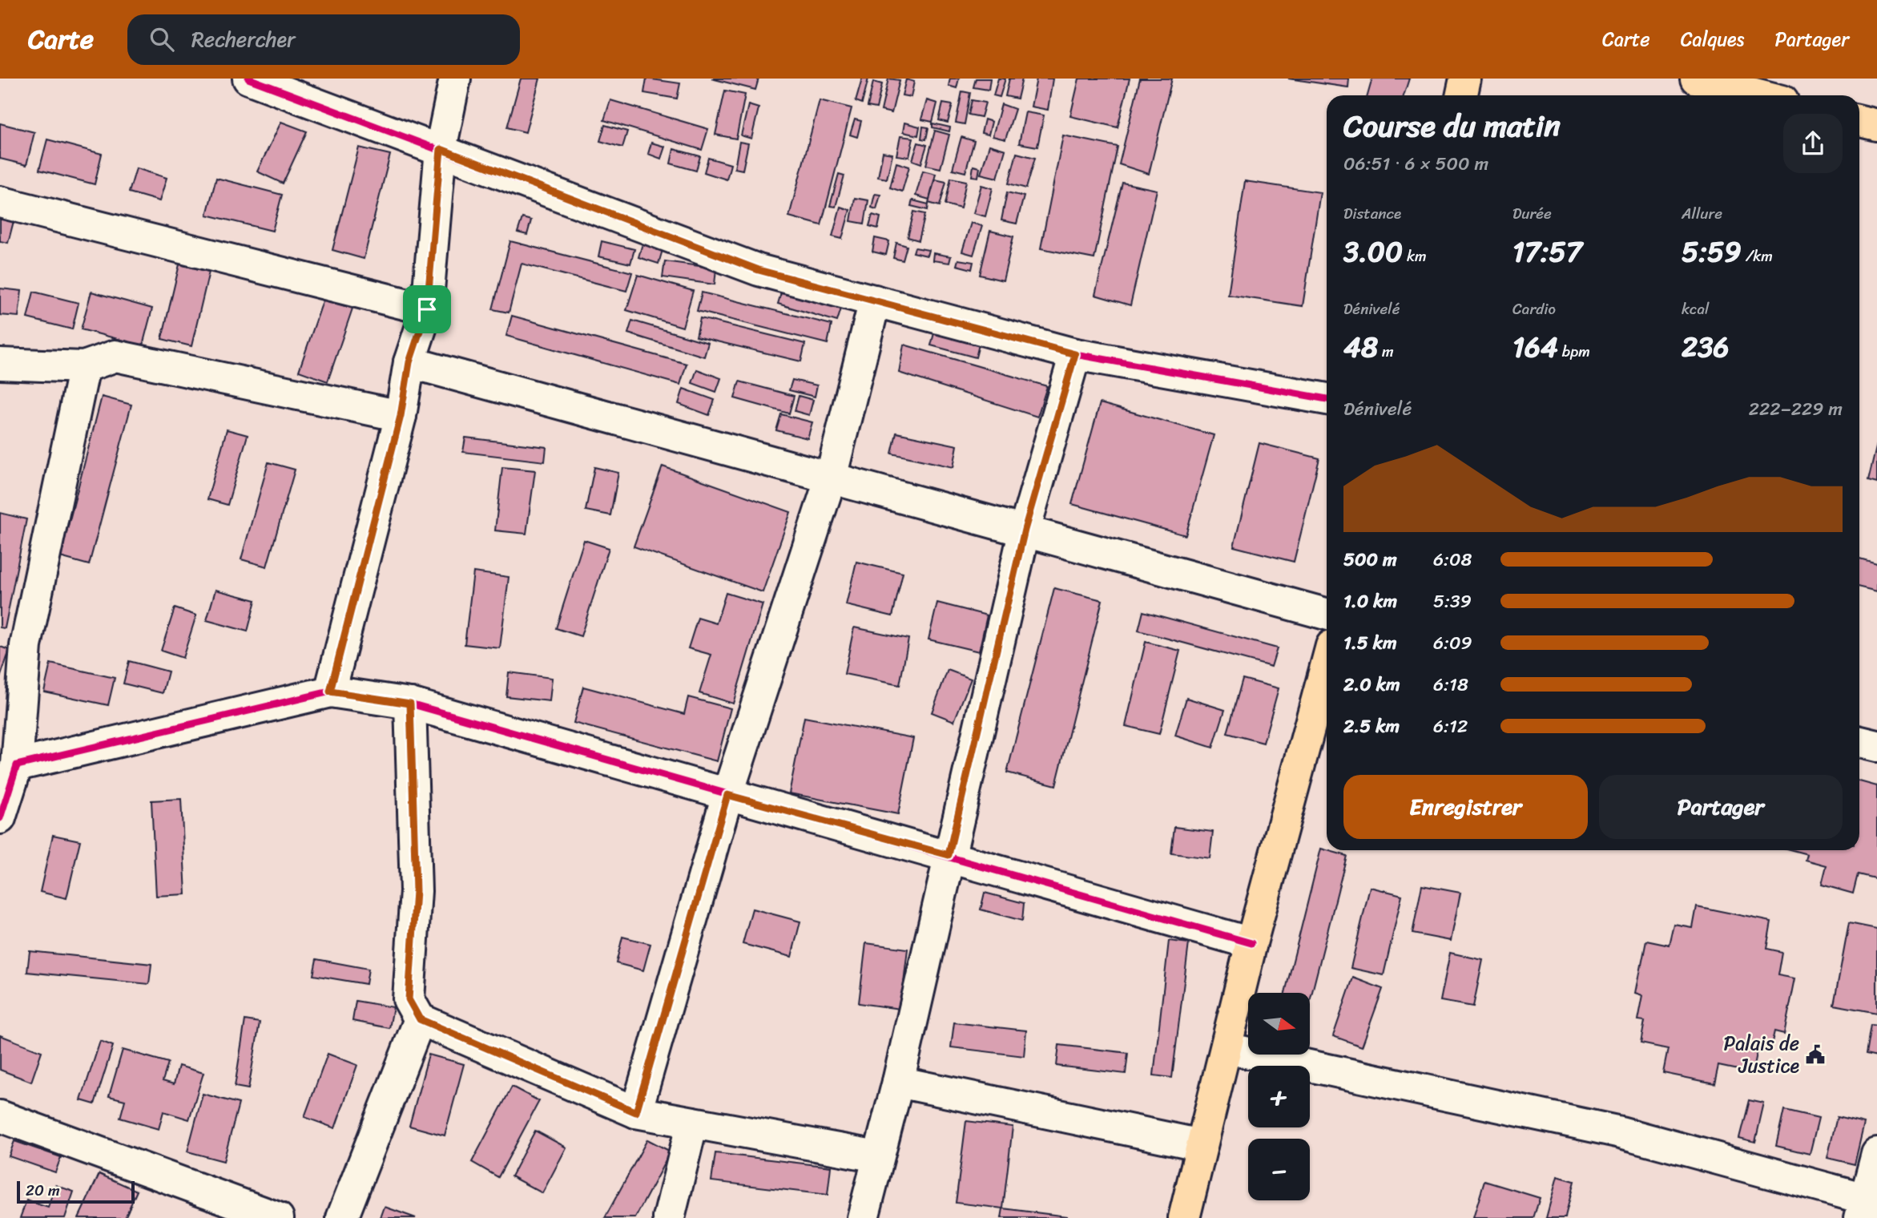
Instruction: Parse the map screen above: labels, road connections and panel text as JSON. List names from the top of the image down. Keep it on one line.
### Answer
{"places":{"public building":["Palais de Justice"]},"scale_bar":"20 m","north":"right","page":{"header":"Carte","search":"Rechercher","nav":["Carte","Calques","Partager"],"heading":["Course du matin","06:51 · 6 × 500 m"],"stats":[["Distance","3.00 km"],["Durée","17:57"],["Allure","5:59 /km"],["Dénivelé","48 m"],["Cardio","164 bpm"],["kcal","236"]],"chart":["Dénivelé","222–229 m"],"list":[{"name":"500 m","note":"6:08"},{"name":"1.0 km","note":"5:39"},{"name":"1.5 km","note":"6:09"},{"name":"2.0 km","note":"6:18"},{"name":"2.5 km","note":"6:12"}],"buttons":["Enregistrer","Partager"],"map_buttons":["+","−"],"scale":"20 m"}}
